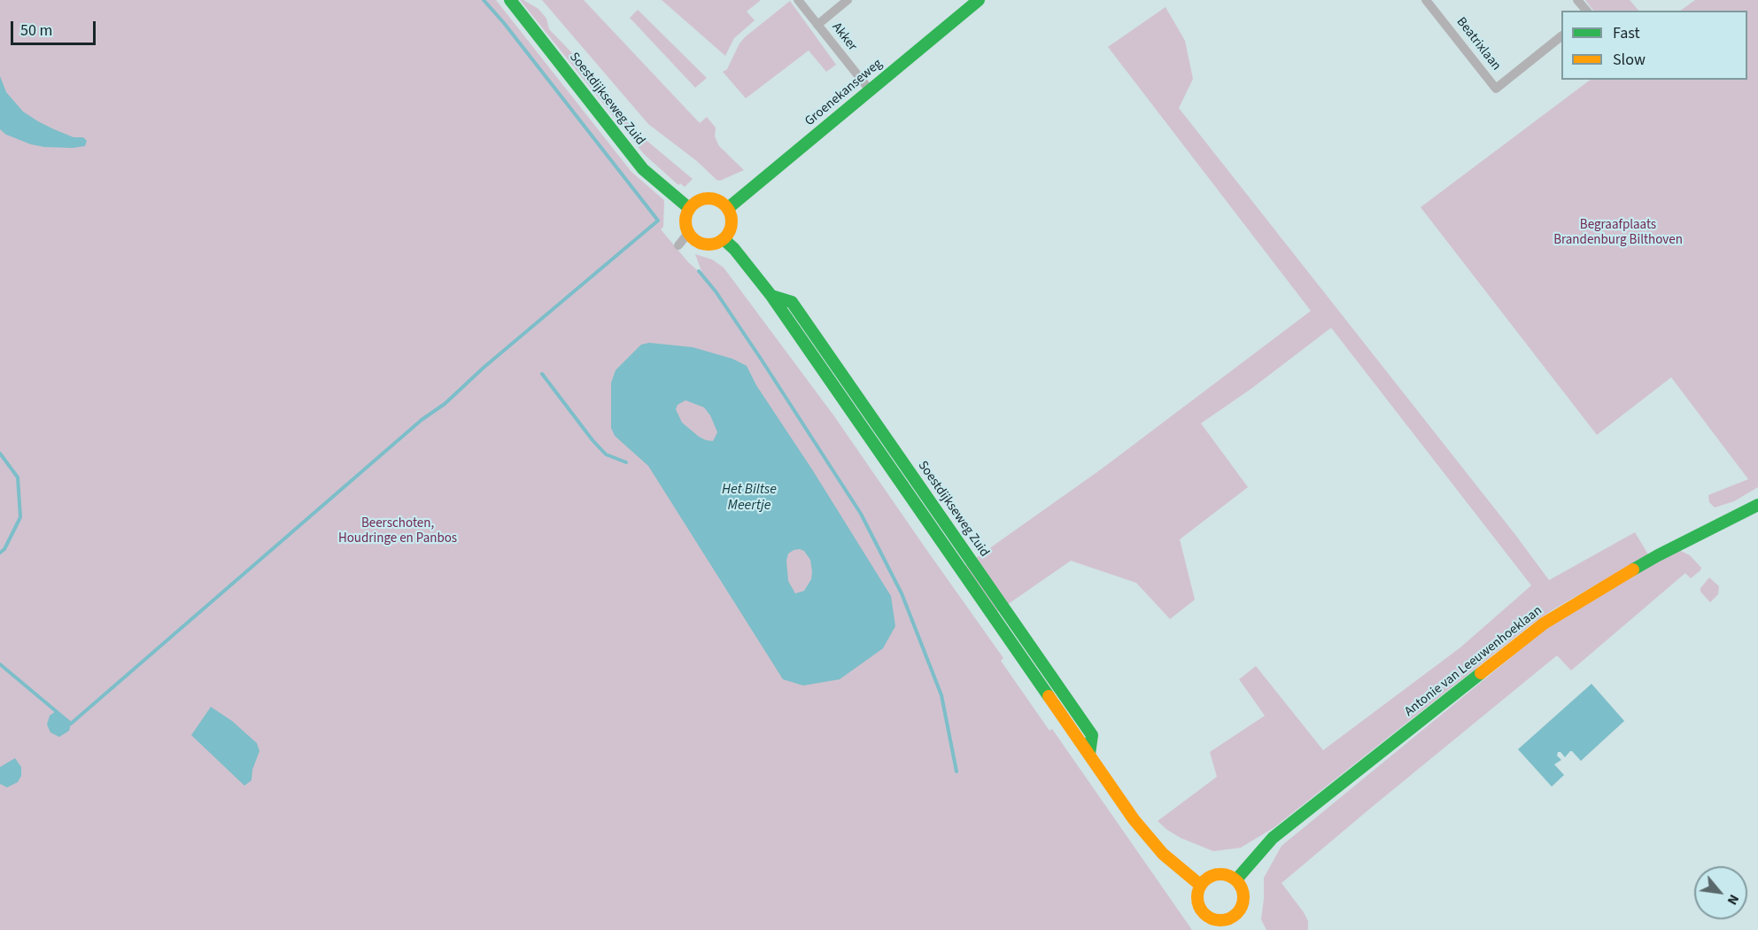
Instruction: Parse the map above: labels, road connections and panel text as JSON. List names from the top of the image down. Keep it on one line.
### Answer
{"streets":{"main road":["Groenekanseweg","Soestdijkseweg Zuid","Antonie van Leeuwenhoeklaan"],"street":["Akker","Beatrixlaan"]},"crossings":[["Akker","Groenekanseweg"],["Groenekanseweg","Soestdijkseweg Zuid"],["Soestdijkseweg Zuid","Antonie van Leeuwenhoeklaan"]],"water":["Het Biltse Meertje"],"parks":["Begraafplaats Brandenburg Bilthoven","Beerschoten, Houdringe en Panbos"],"legend":["Fast","Slow"],"scale_bar":"50 m","north":"bottom right"}
